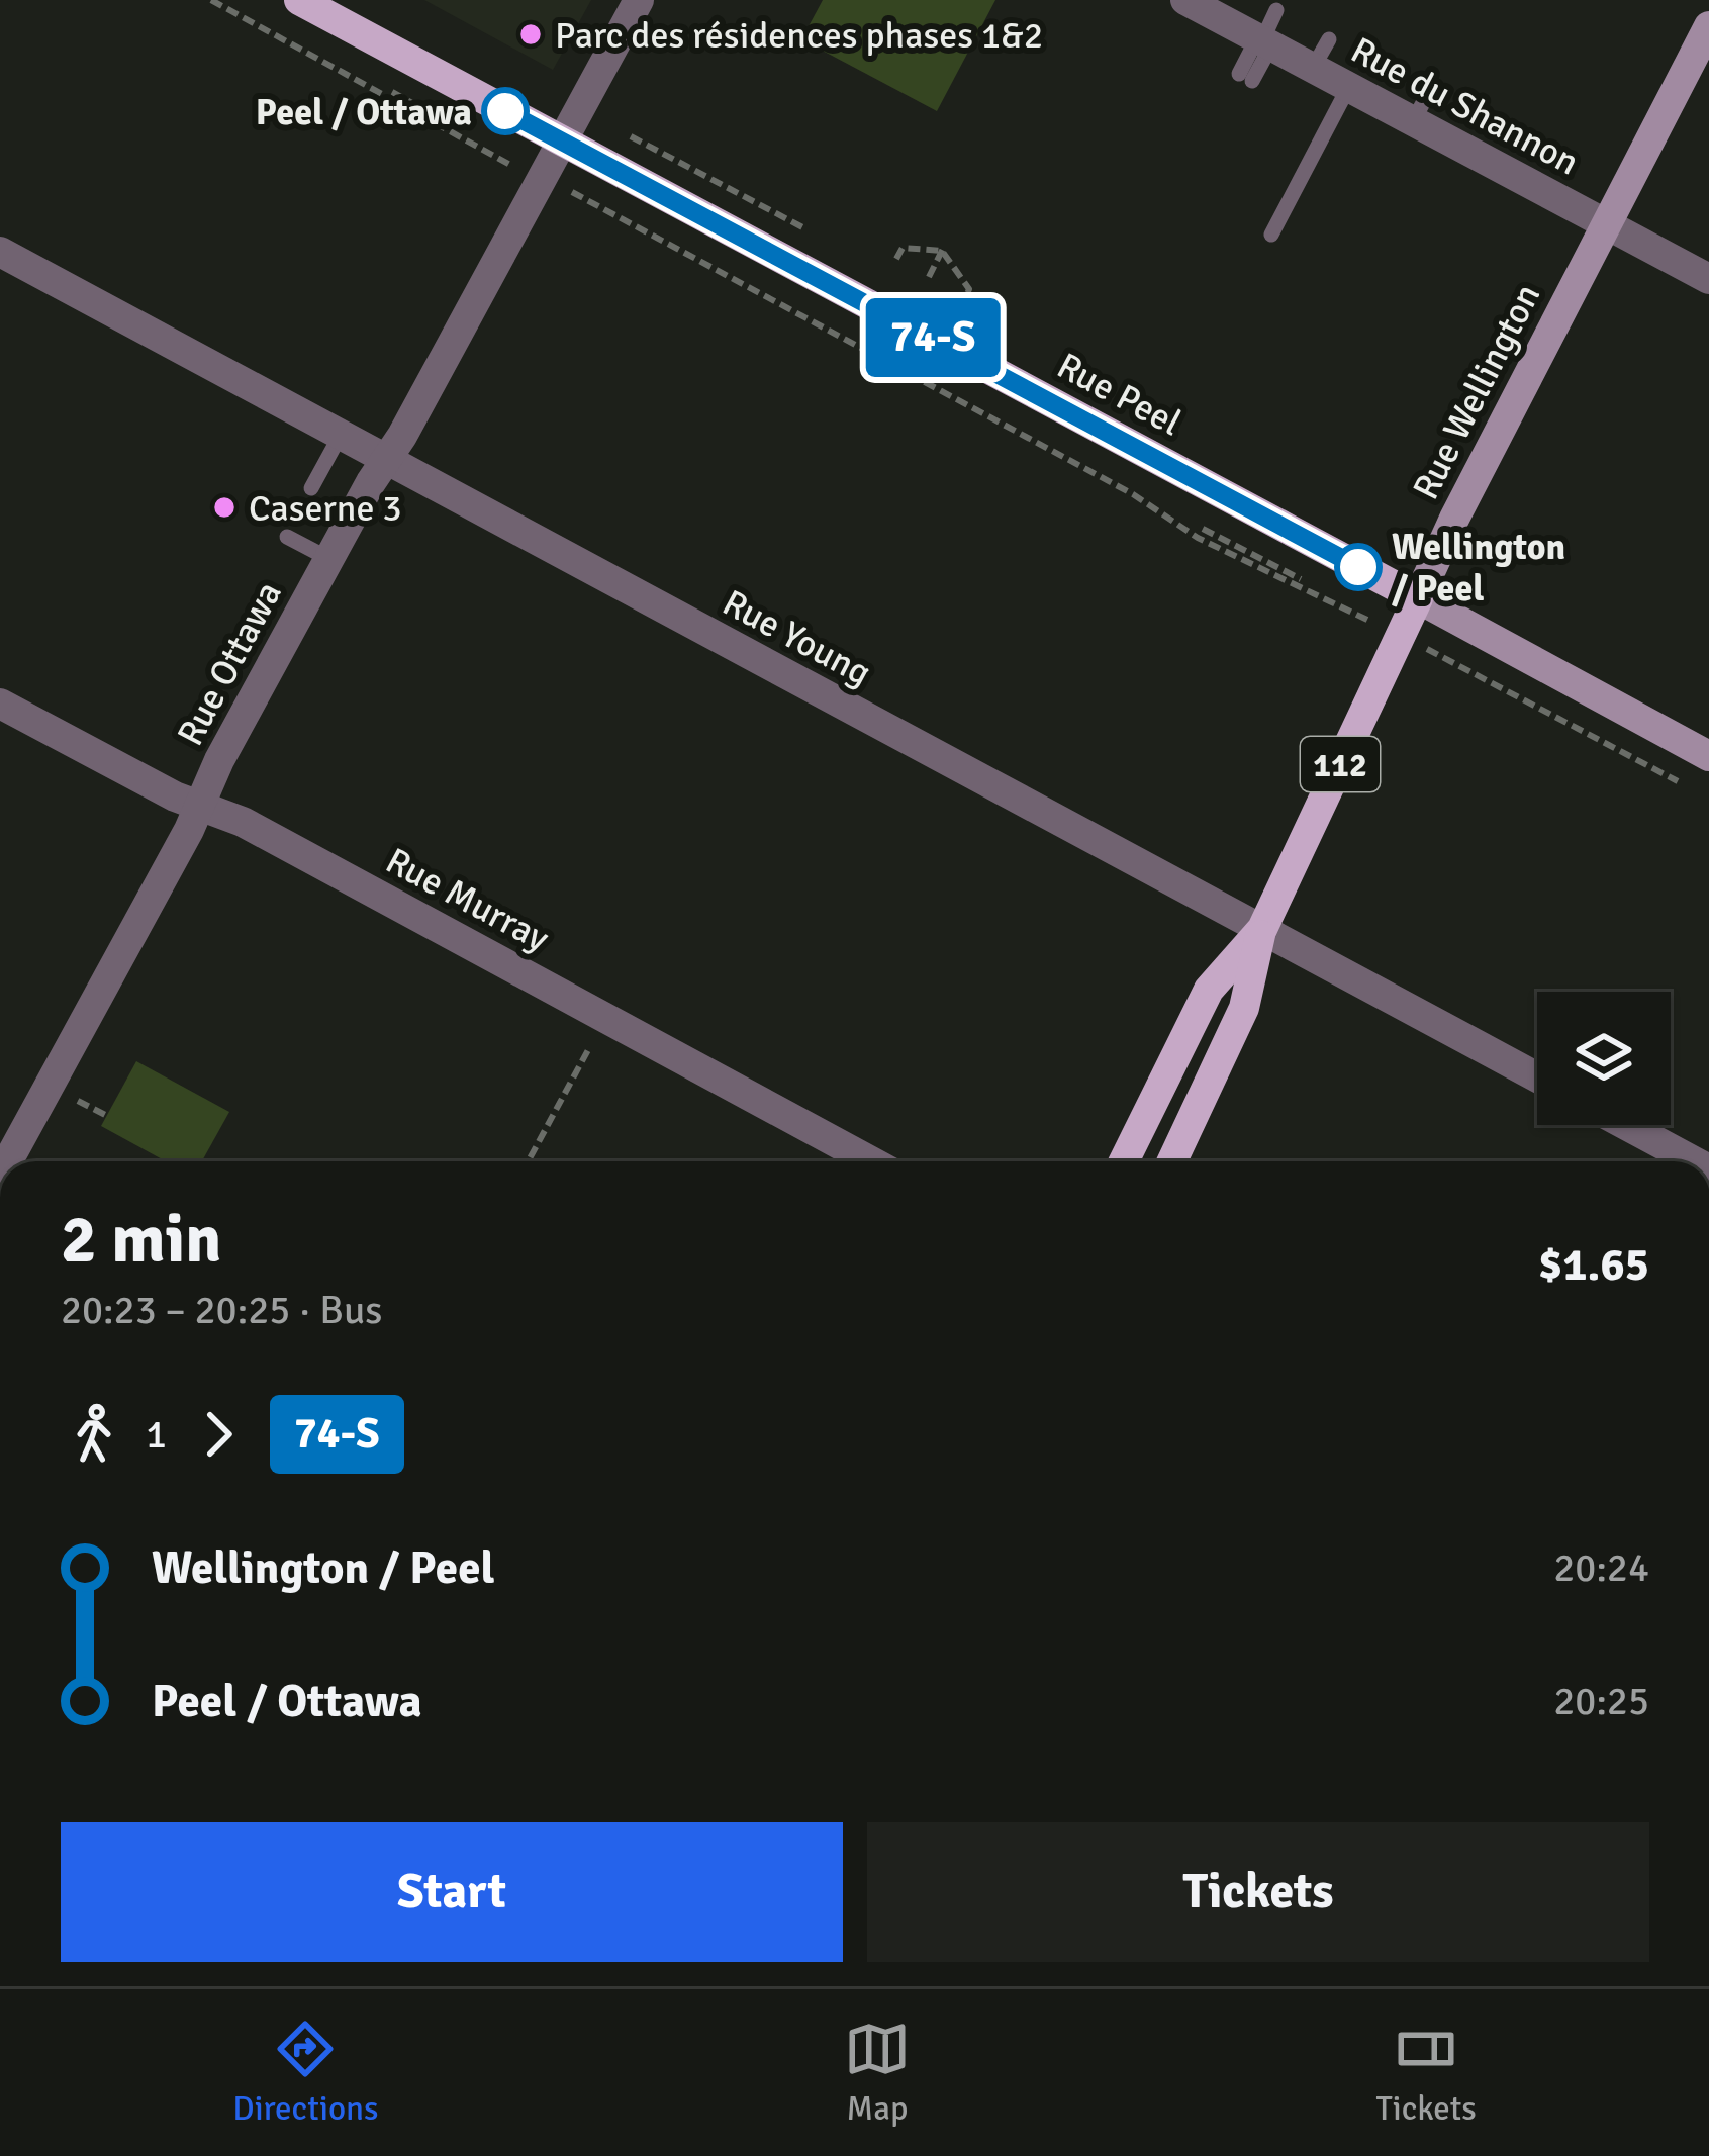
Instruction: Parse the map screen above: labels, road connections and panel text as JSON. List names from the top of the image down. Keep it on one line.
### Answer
{"streets":{"main road":["Rue Wellington","Rue Peel","112"],"street":["Rue du Shannon","Rue Young","Rue Ottawa","Rue Murray"]},"crossings":[["Rue du Shannon","Rue Wellington"],["Rue Wellington","Rue Peel"],["Rue Wellington","Rue Young"],["Rue Peel","Rue Ottawa"],["Rue Young","Rue Ottawa"],["Rue Ottawa","Rue Murray"]],"places":["Parc des résidences phases 1&2","Peel / Ottawa","Caserne 3","Wellington / Peel"],"lines":["bus line 74-S"],"page":{"on_map":"74-S","heading":["2 min","20:23 – 20:25 · Bus","$1.65"],"legs":["1","74-S"],"list":[{"name":"Wellington / Peel","value":"20:24"},{"name":"Peel / Ottawa","value":"20:25"}],"buttons":["Start","Tickets"],"tabs":["Directions","Map","Tickets"]}}
